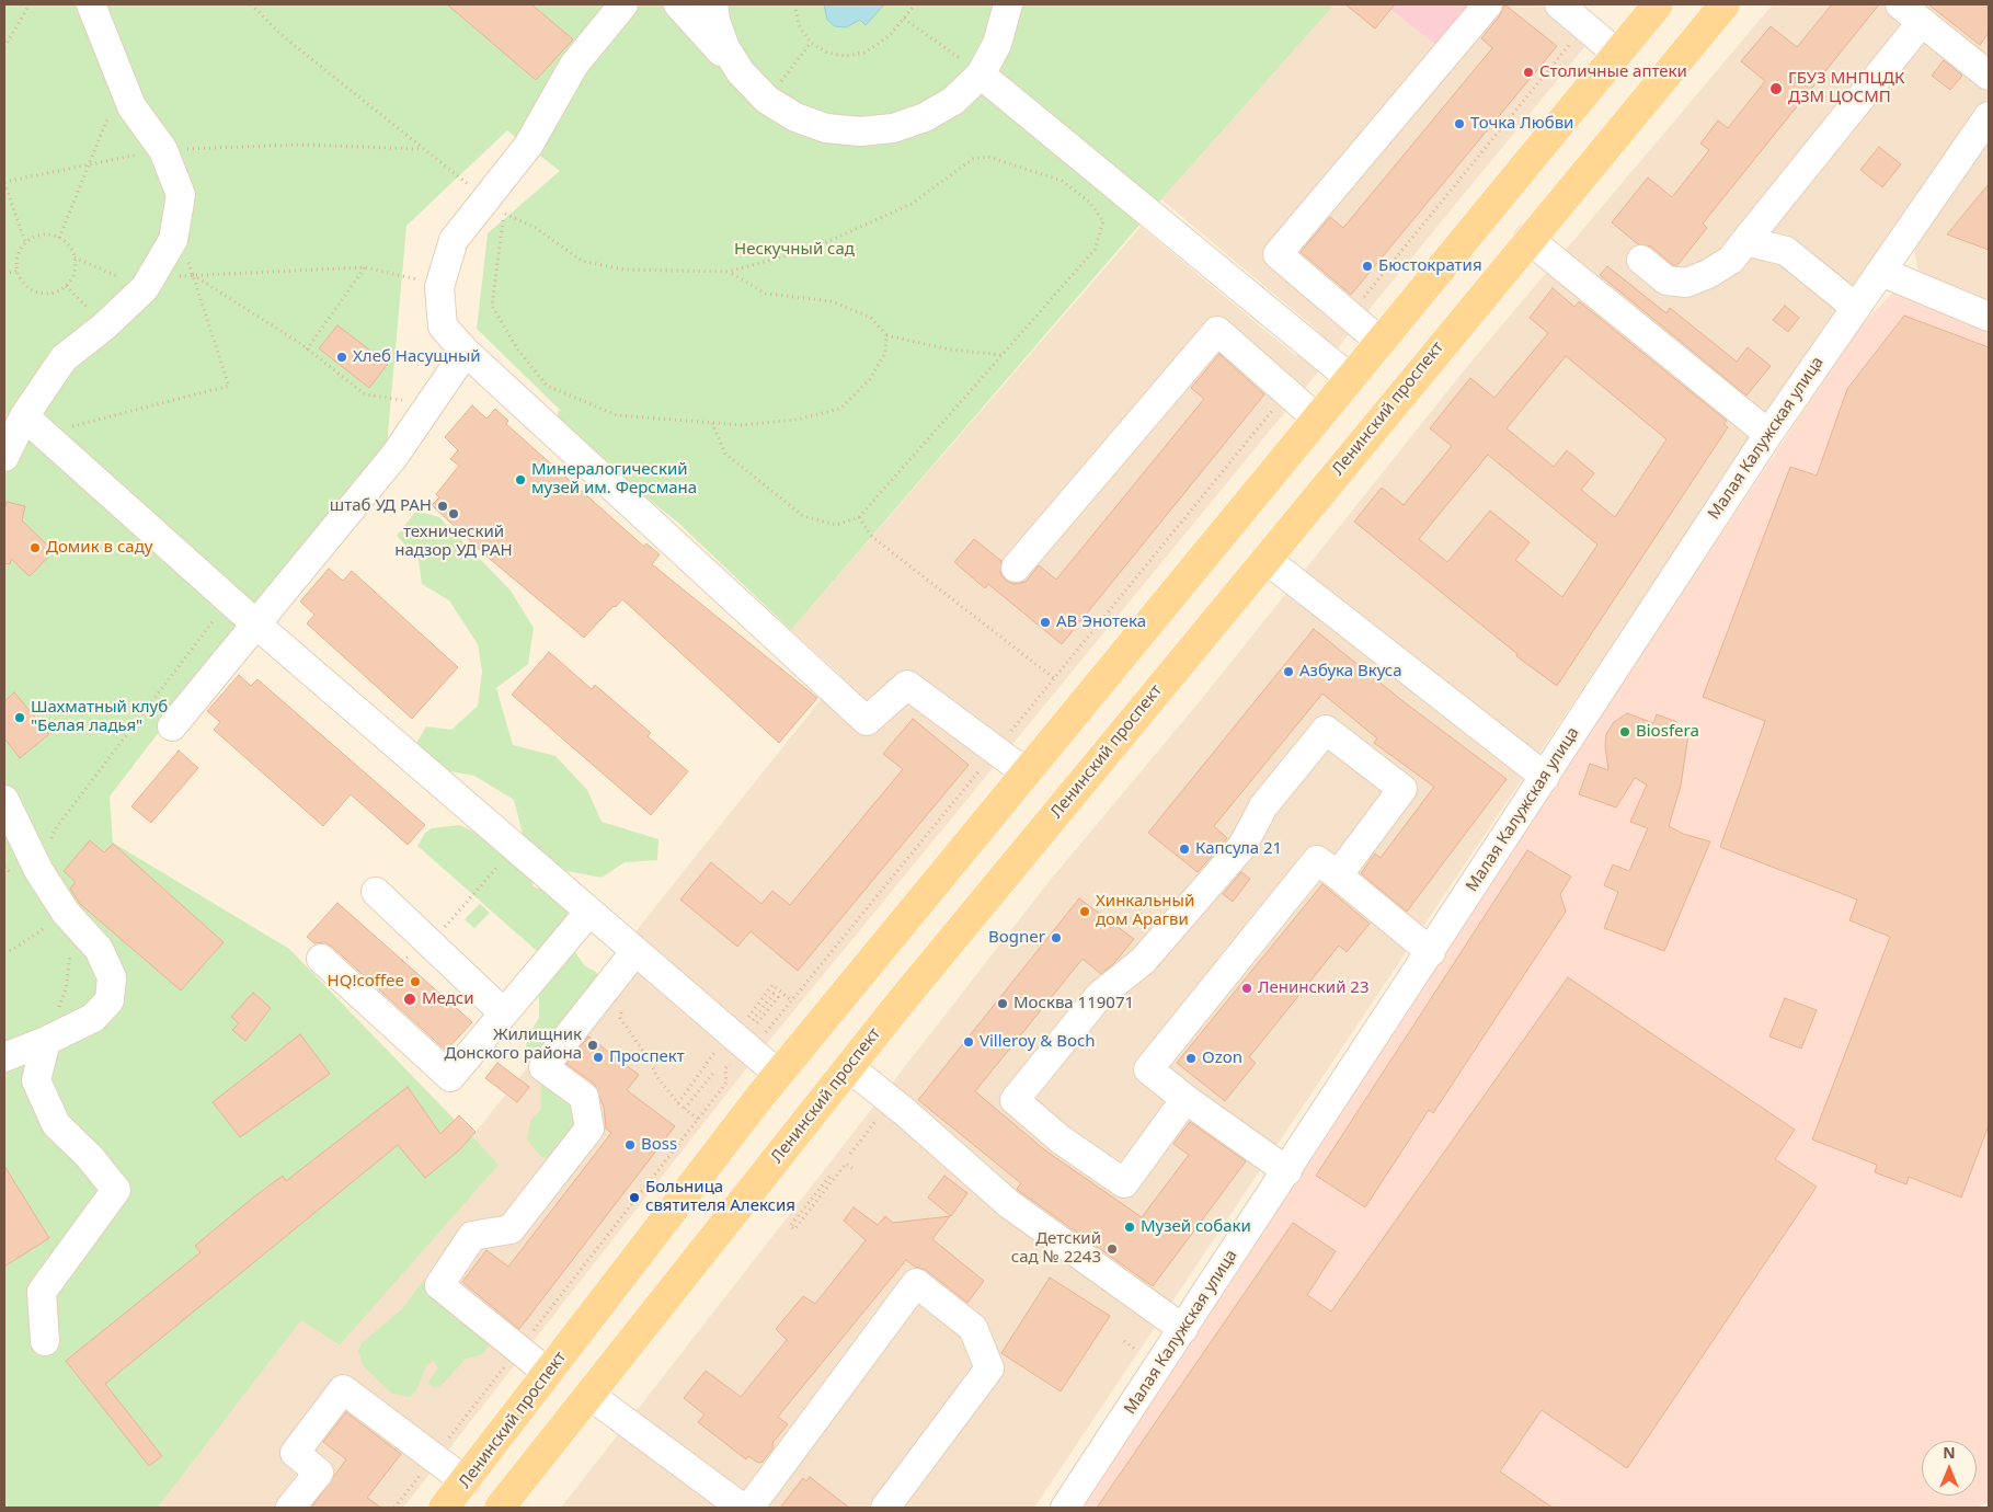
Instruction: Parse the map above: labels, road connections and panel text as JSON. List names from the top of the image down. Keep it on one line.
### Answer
{"streets":{"main road":["Ленинский проспект"],"street":["Малая Калужская улица"]},"parks":["Нескучный сад"],"places":["Столичные аптеки","ГБУЗ МНПЦДК ДЗМ ЦОСМП","Точка Любви","Бюстократия","Хлеб Насущный","Минералогический музей им. Ферсмана","штаб УД РАН","технический надзор УД РАН","Домик в саду","АВ Энотека","Азбука Вкуса","Шахматный клуб \"Белая ладья\"","Biosfera","Капсула 21","Хинкальный дом Арагви","Bogner","HQ!coffee","Ленинский 23","Медси","Москва 119071","Villeroy & Boch","Жилищник Донского района","Проспект","Ozon","Boss","Больница святителя Алексия","Музей собаки","Детский сад № 2243"],"north":"top"}
